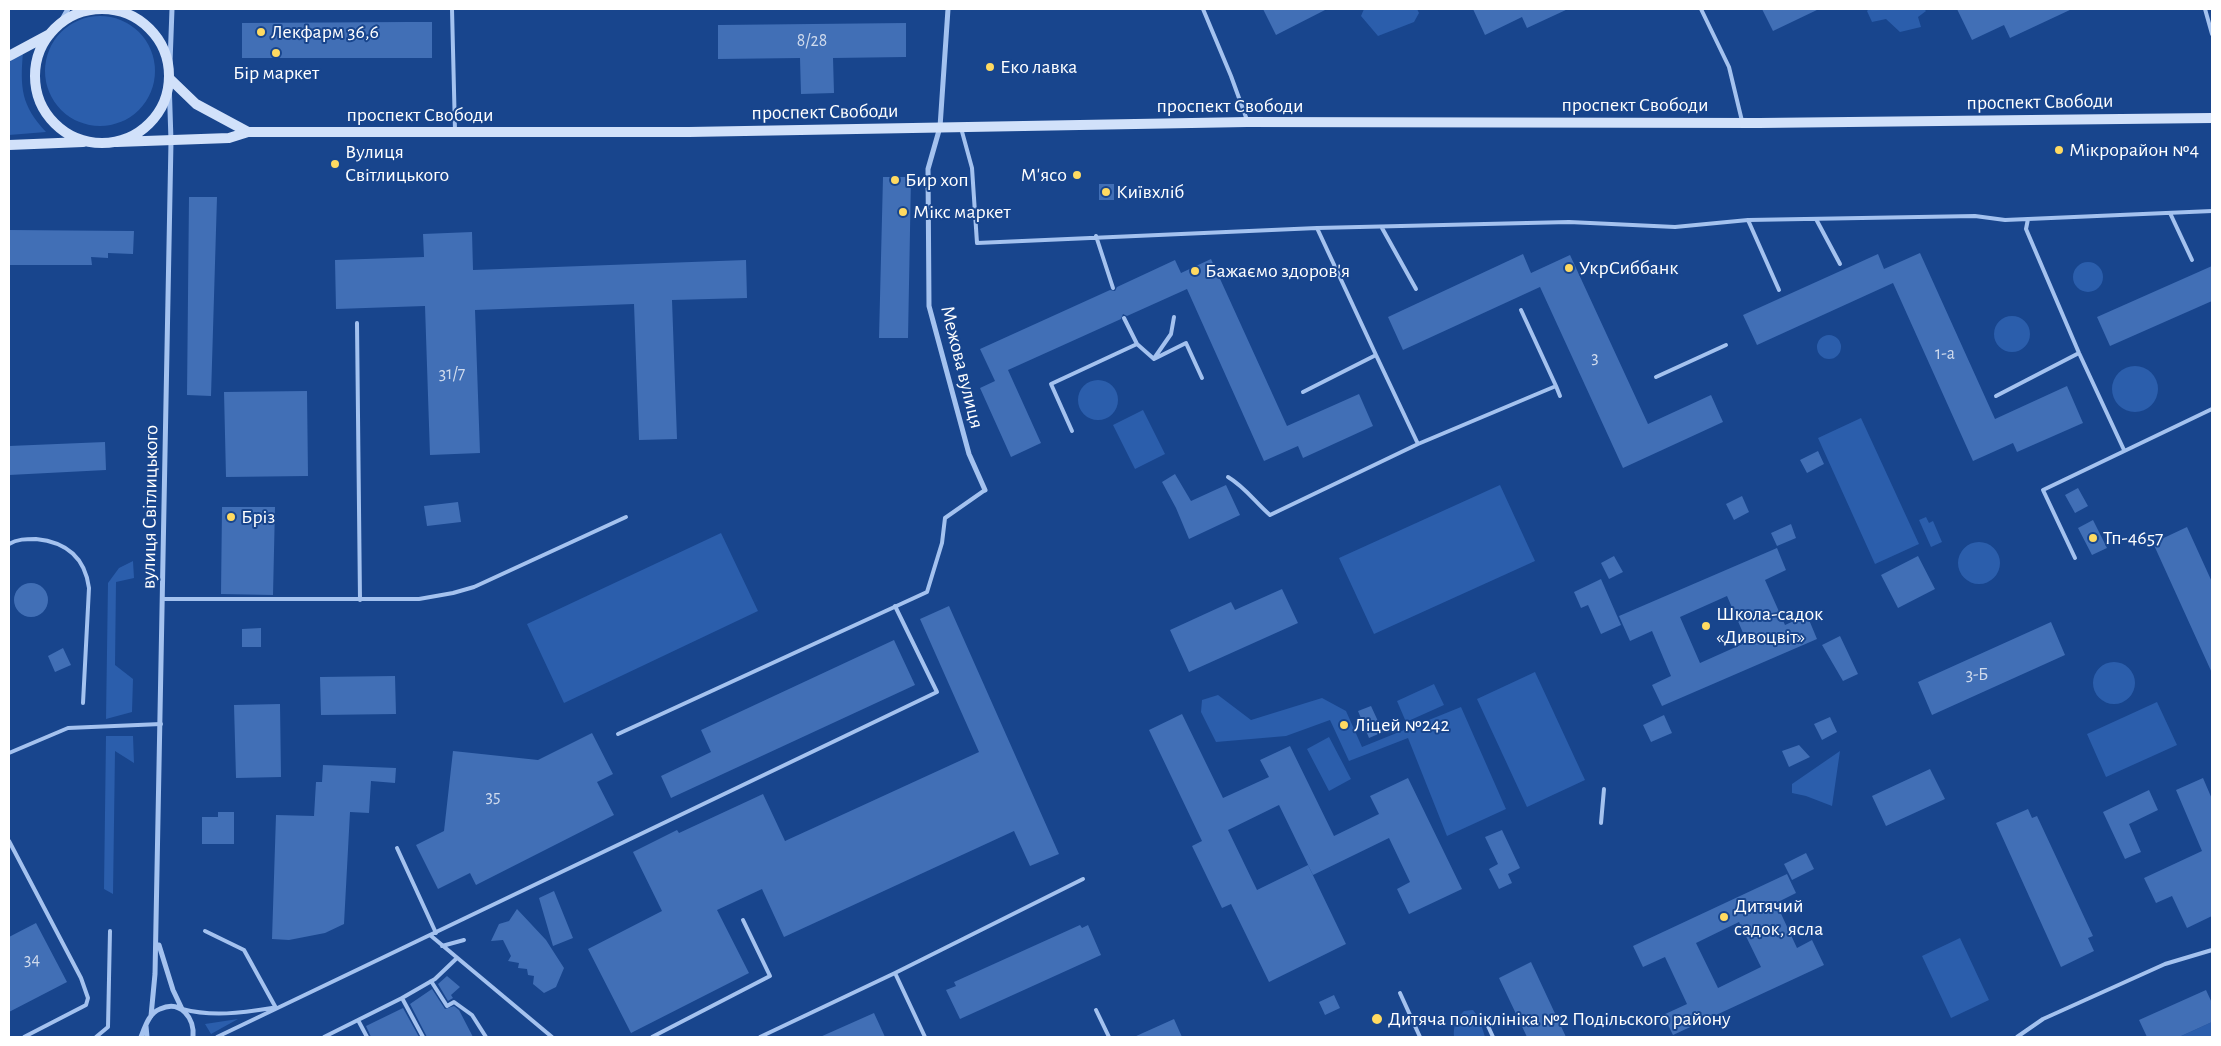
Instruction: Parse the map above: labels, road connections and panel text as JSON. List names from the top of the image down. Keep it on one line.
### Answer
{"streets":{"street":["проспект Свободи","Межова вулиця","вулиця Світлицького"]},"crossings":[["проспект Свободи","Межова вулиця"],["проспект Свободи","вулиця Світлицького"]],"places":["Лекфарм 36,6","Бір маркет","Еко лавка","Мікрорайон №4","Вулиця Світлицького","М'ясо","Бир хоп","Київхліб","Мікс маркет","УкрСиббанк","Бажаємо здоров'я","Бріз","Тп-4657","Школа-садок «Дивоцвіт»","Ліцей №242","Дитячий садок, ясла","Дитяча поліклініка №2 Подільского району"],"house_numbers":["8/28","1-а","3","31/7","3-Б","35","34"]}
